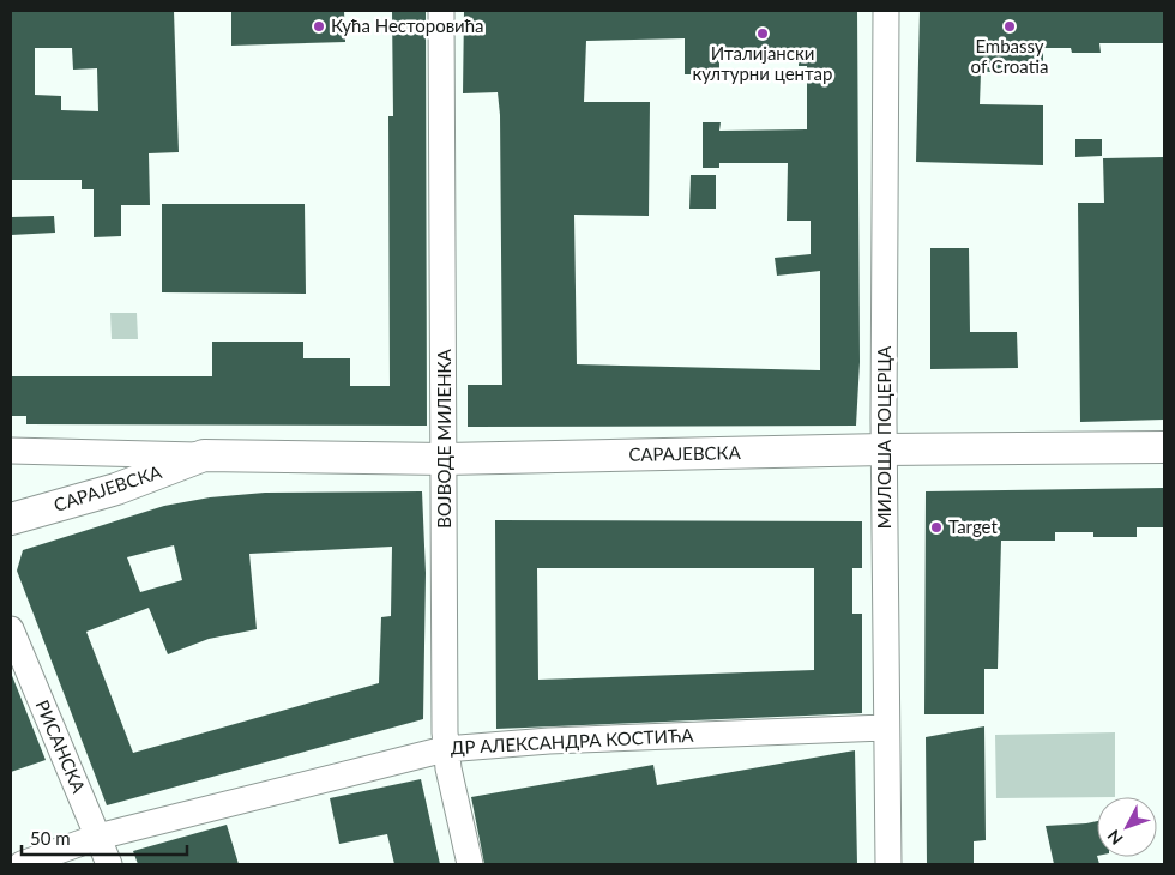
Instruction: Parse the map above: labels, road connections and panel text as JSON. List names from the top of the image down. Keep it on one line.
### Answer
{"streets":{"street":["МИЛОША ПОЦЕРЦА","ВОЈВОДЕ МИЛЕНКА","САРАЈЕВСКА","ДР АЛЕКСАНДРА КОСТИЋА","РИСАНСКА"]},"crossings":[["МИЛОША ПОЦЕРЦА","САРАЈЕВСКА"],["МИЛОША ПОЦЕРЦА","ДР АЛЕКСАНДРА КОСТИЋА"],["ВОЈВОДЕ МИЛЕНКА","САРАЈЕВСКА"],["ВОЈВОДЕ МИЛЕНКА","ДР АЛЕКСАНДРА КОСТИЋА"],["ДР АЛЕКСАНДРА КОСТИЋА","РИСАНСКА"]],"places":["Кућа Несторовића","Embassy of Croatia","Италијански културни центар","Target"],"scale_bar":"50 m","north":"bottom left"}
